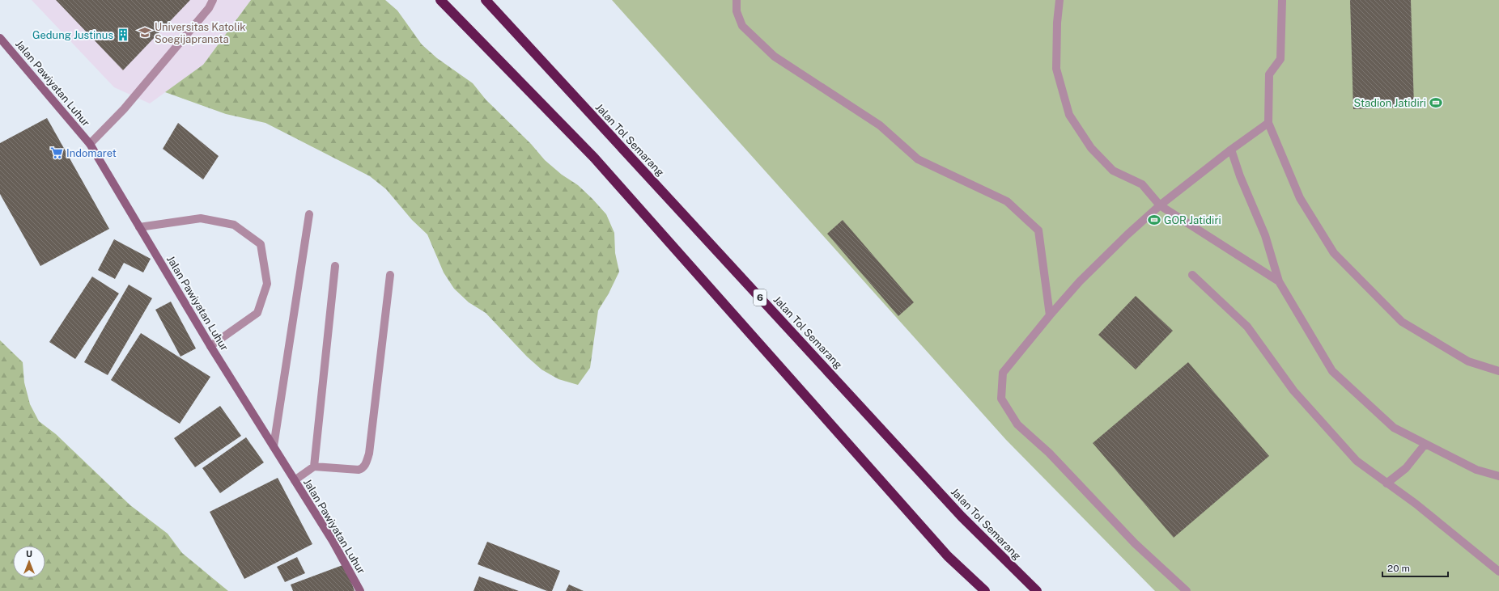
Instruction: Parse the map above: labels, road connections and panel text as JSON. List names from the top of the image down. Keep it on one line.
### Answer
{"streets":{"highway":["Jalan Tol Semarang","6"],"main road":["Jalan Pawiyatan Luhur"]},"places":{"school or university":["Universitas Katolik Soegijapranata"],"building":["Gedung Justinus"],"sports":["Stadion Jatidiri","GOR Jatidiri"],"supermarket":["Indomaret"]},"scale_bar":"20 m","north":"top"}
